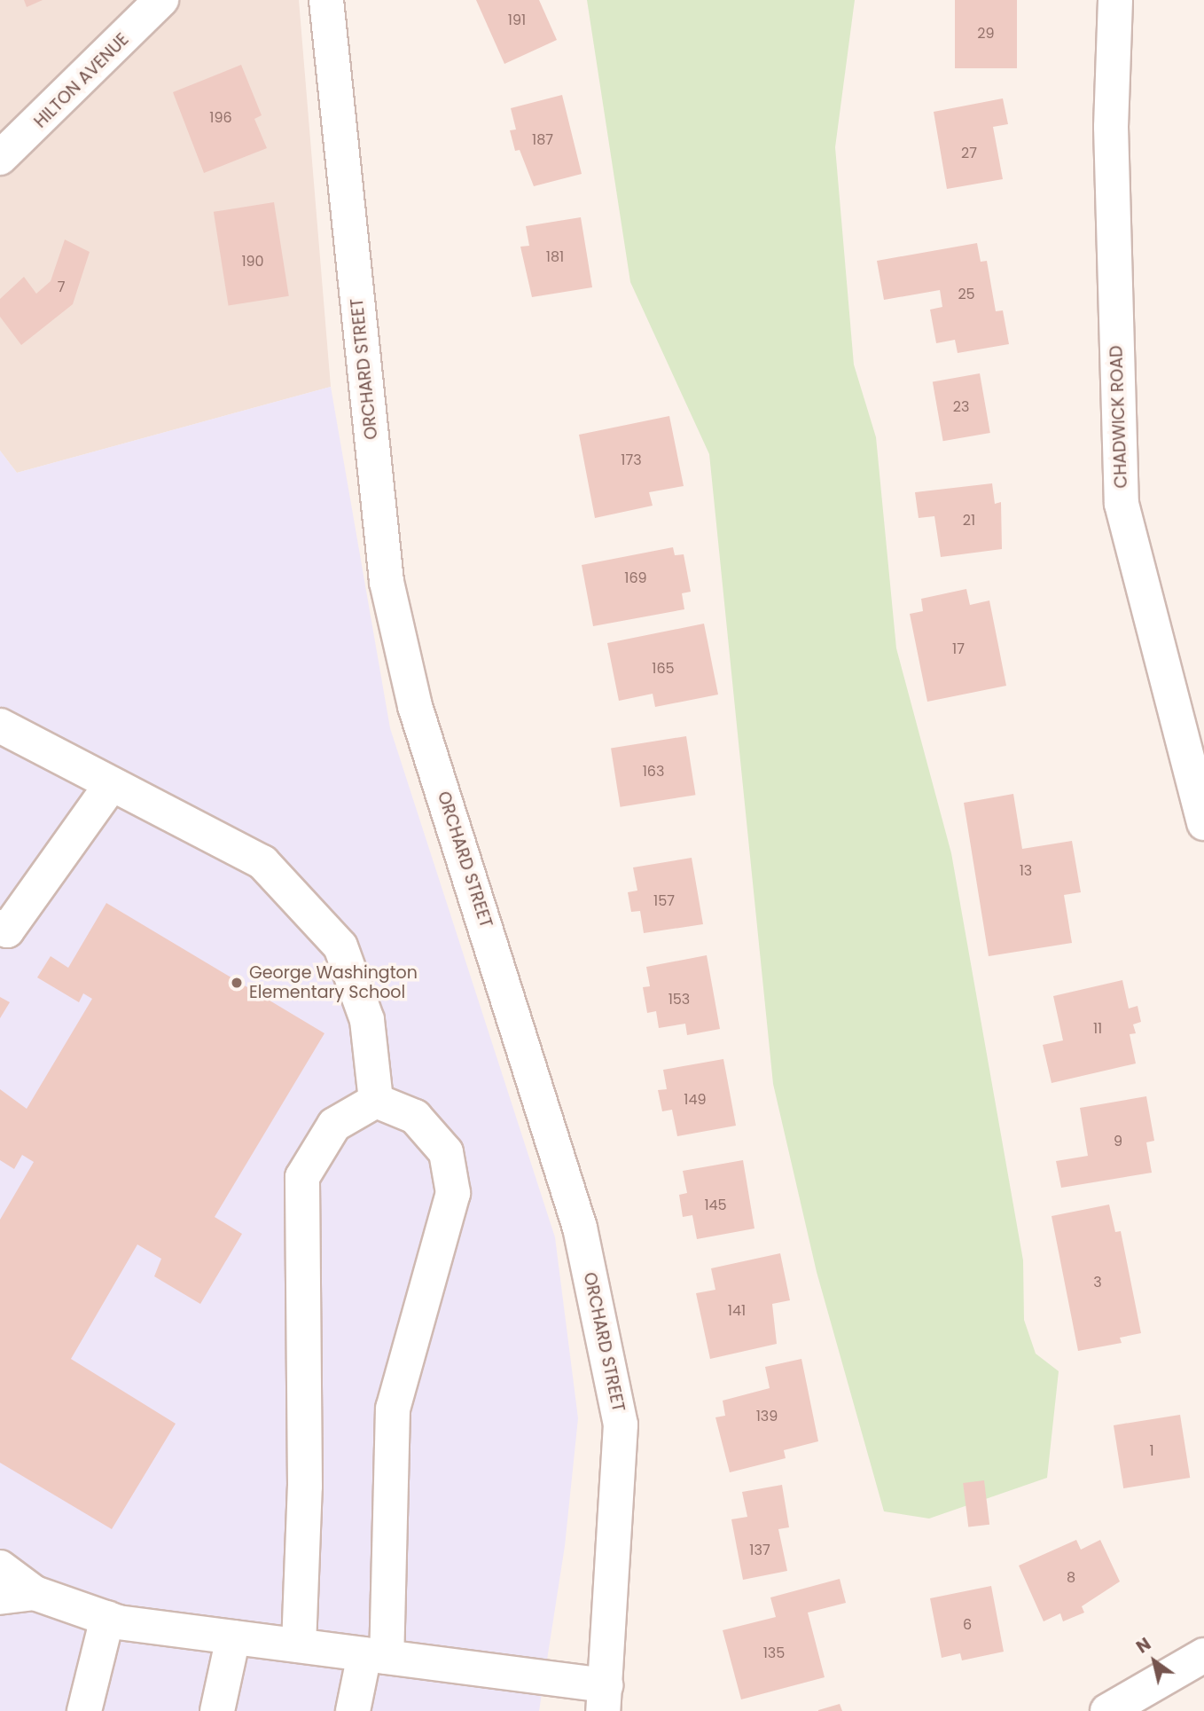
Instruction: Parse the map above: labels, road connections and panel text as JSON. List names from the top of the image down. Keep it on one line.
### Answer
{"streets":{"street":["HILTON AVENUE","ORCHARD STREET","CHADWICK ROAD"]},"places":["George Washington Elementary School"],"house_numbers":["191","29","196","187","27","181","190","7","25","23","173","21","169","17","165","163","13","157","153","11","149","9","145","3","141","139","1","137","8","6","135"],"north":"top left"}
